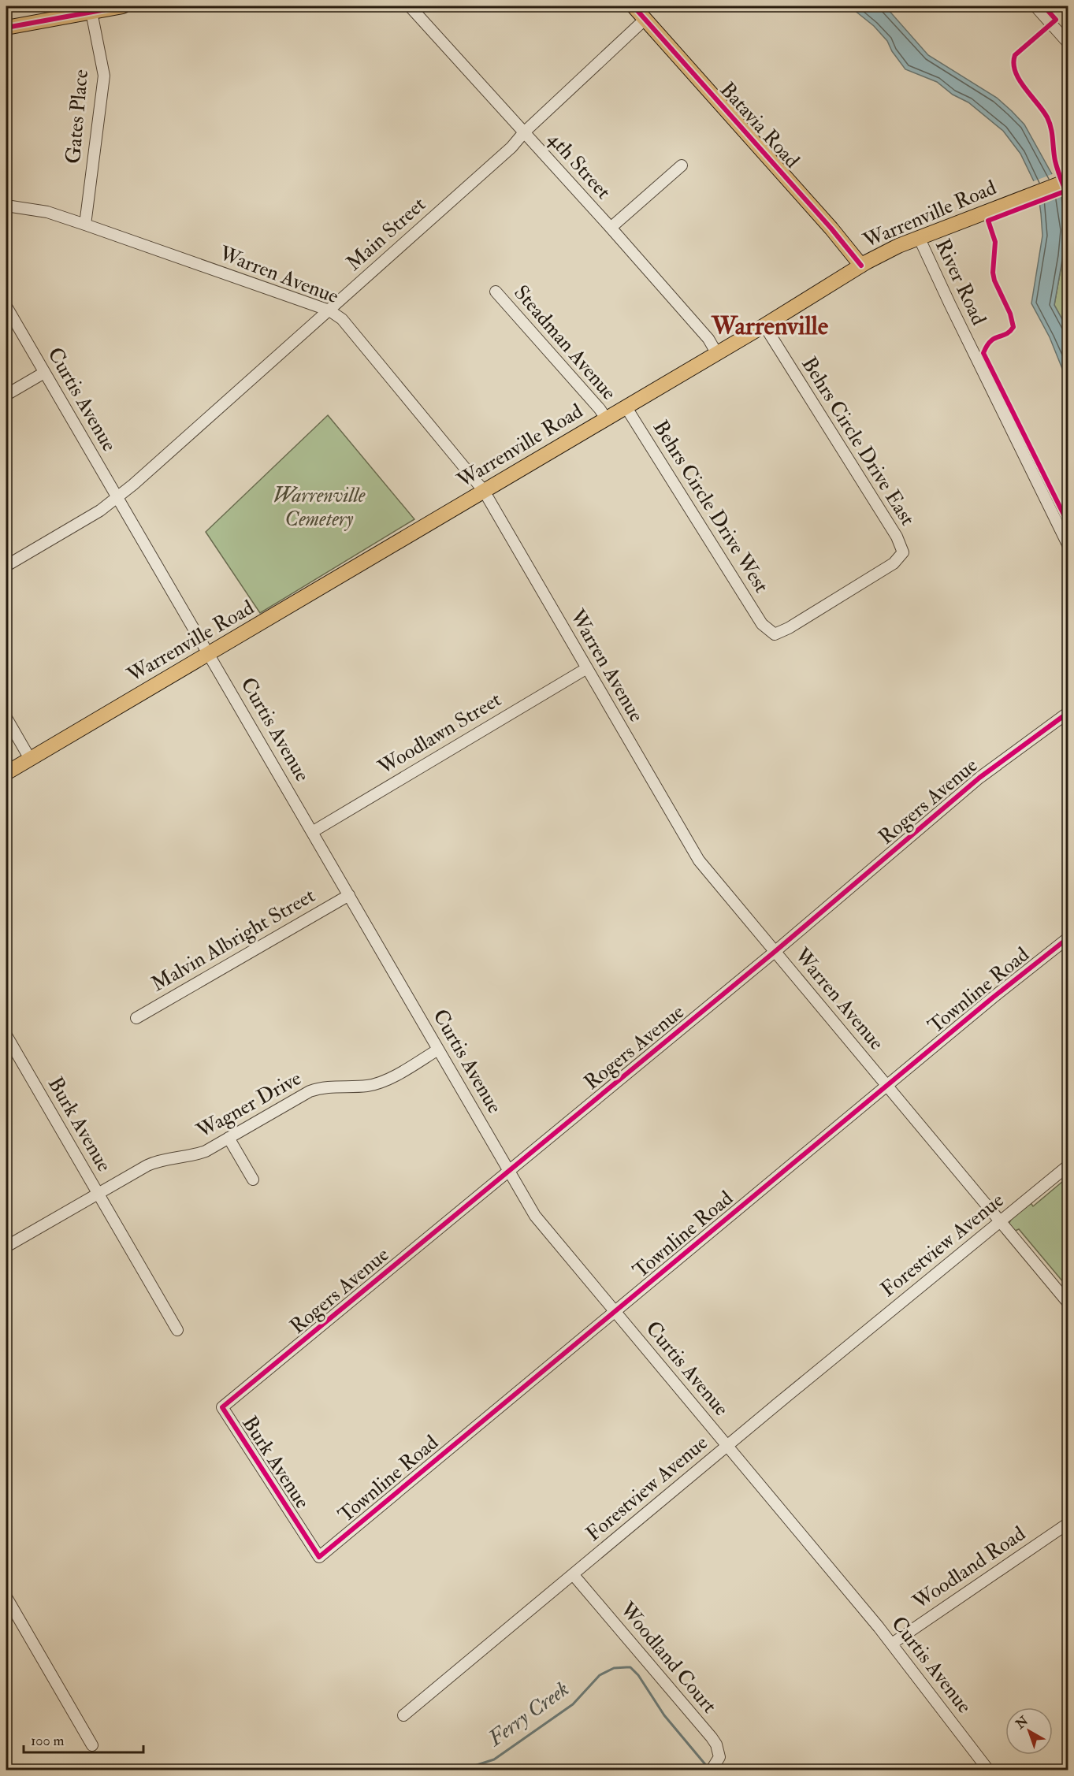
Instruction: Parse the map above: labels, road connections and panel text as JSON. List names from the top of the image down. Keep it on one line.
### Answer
{"streets":{"main road":["Batavia Road","Warrenville Road"],"street":["Gates Place","4th Street","Main Street","Warren Avenue","River Road","Steadman Avenue","Curtis Avenue","Behrs Circle Drive East","Behrs Circle Drive West","Woodlawn Street","Rogers Avenue","Malvin Albright Street","Townline Road","Wagner Drive","Burk Avenue","Forestview Avenue","Woodland Road","Woodland Court"]},"crossings":[["Gates Place","Warren Avenue"],["Batavia Road","Warrenville Road"],["Batavia Road","Main Street"],["4th Street","Warrenville Road"],["4th Street","Main Street"],["Warrenville Road","Warren Avenue"],["Warrenville Road","River Road"],["Warrenville Road","Steadman Avenue"],["Warrenville Road","Curtis Avenue"],["Warrenville Road","Behrs Circle Drive East"],["Warrenville Road","Behrs Circle Drive West"],["Main Street","Warren Avenue"],["Main Street","Curtis Avenue"],["Warren Avenue","Woodlawn Street"],["Warren Avenue","Rogers Avenue"],["Warren Avenue","Townline Road"],["Warren Avenue","Forestview Avenue"],["Curtis Avenue","Woodlawn Street"],["Curtis Avenue","Rogers Avenue"],["Curtis Avenue","Malvin Albright Street"],["Curtis Avenue","Townline Road"],["Curtis Avenue","Wagner Drive"],["Curtis Avenue","Forestview Avenue"],["Curtis Avenue","Woodland Road"],["Behrs Circle Drive East","Behrs Circle Drive West"],["Rogers Avenue","Burk Avenue"],["Townline Road","Burk Avenue"],["Wagner Drive","Burk Avenue"],["Forestview Avenue","Woodland Court"]],"districts":["Warrenville"],"water":["Ferry Creek"],"parks":["Warrenville Cemetery"],"scale_bar":"100 m","north":"top left"}
